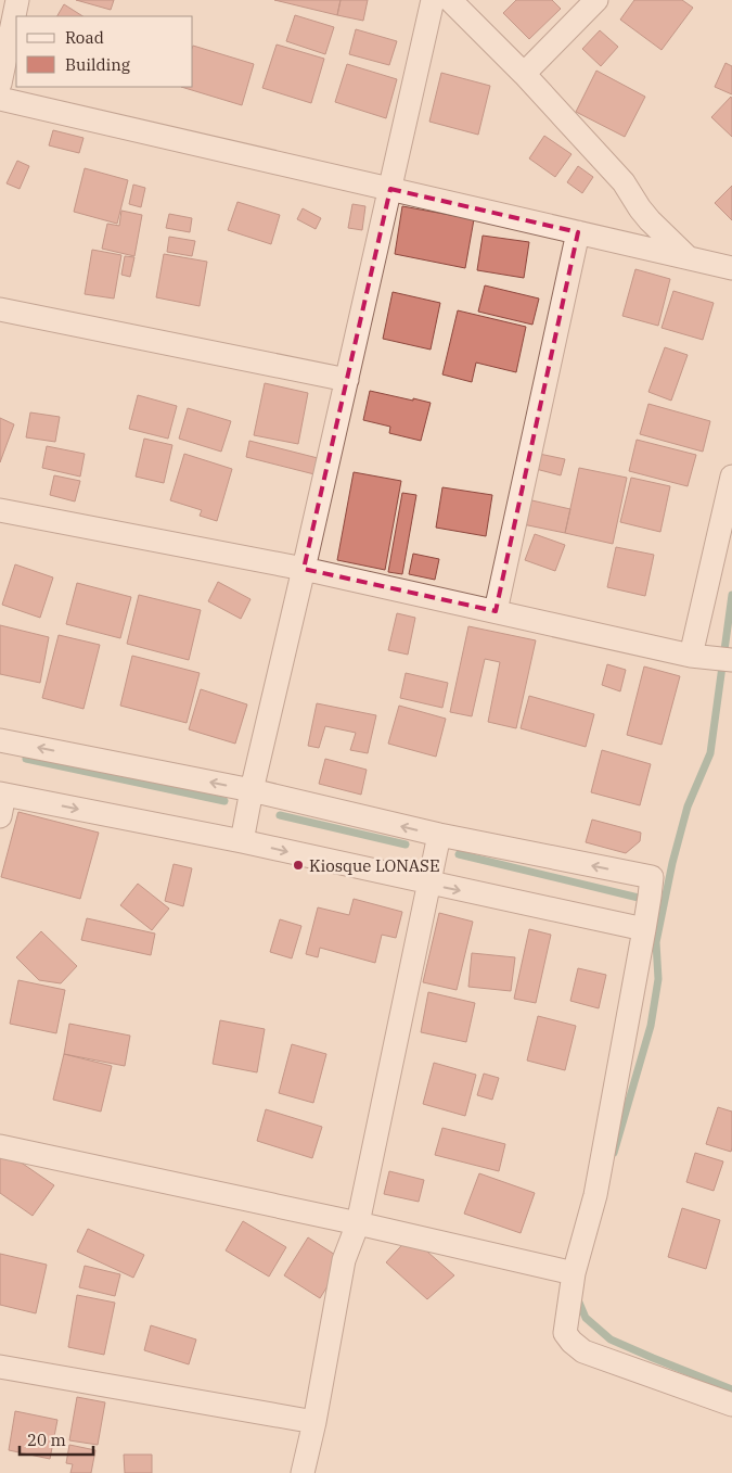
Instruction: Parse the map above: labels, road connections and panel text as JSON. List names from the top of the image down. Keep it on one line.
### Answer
{"places":["Kiosque LONASE"],"legend":["Road","Building"],"scale_bar":"20 m"}
